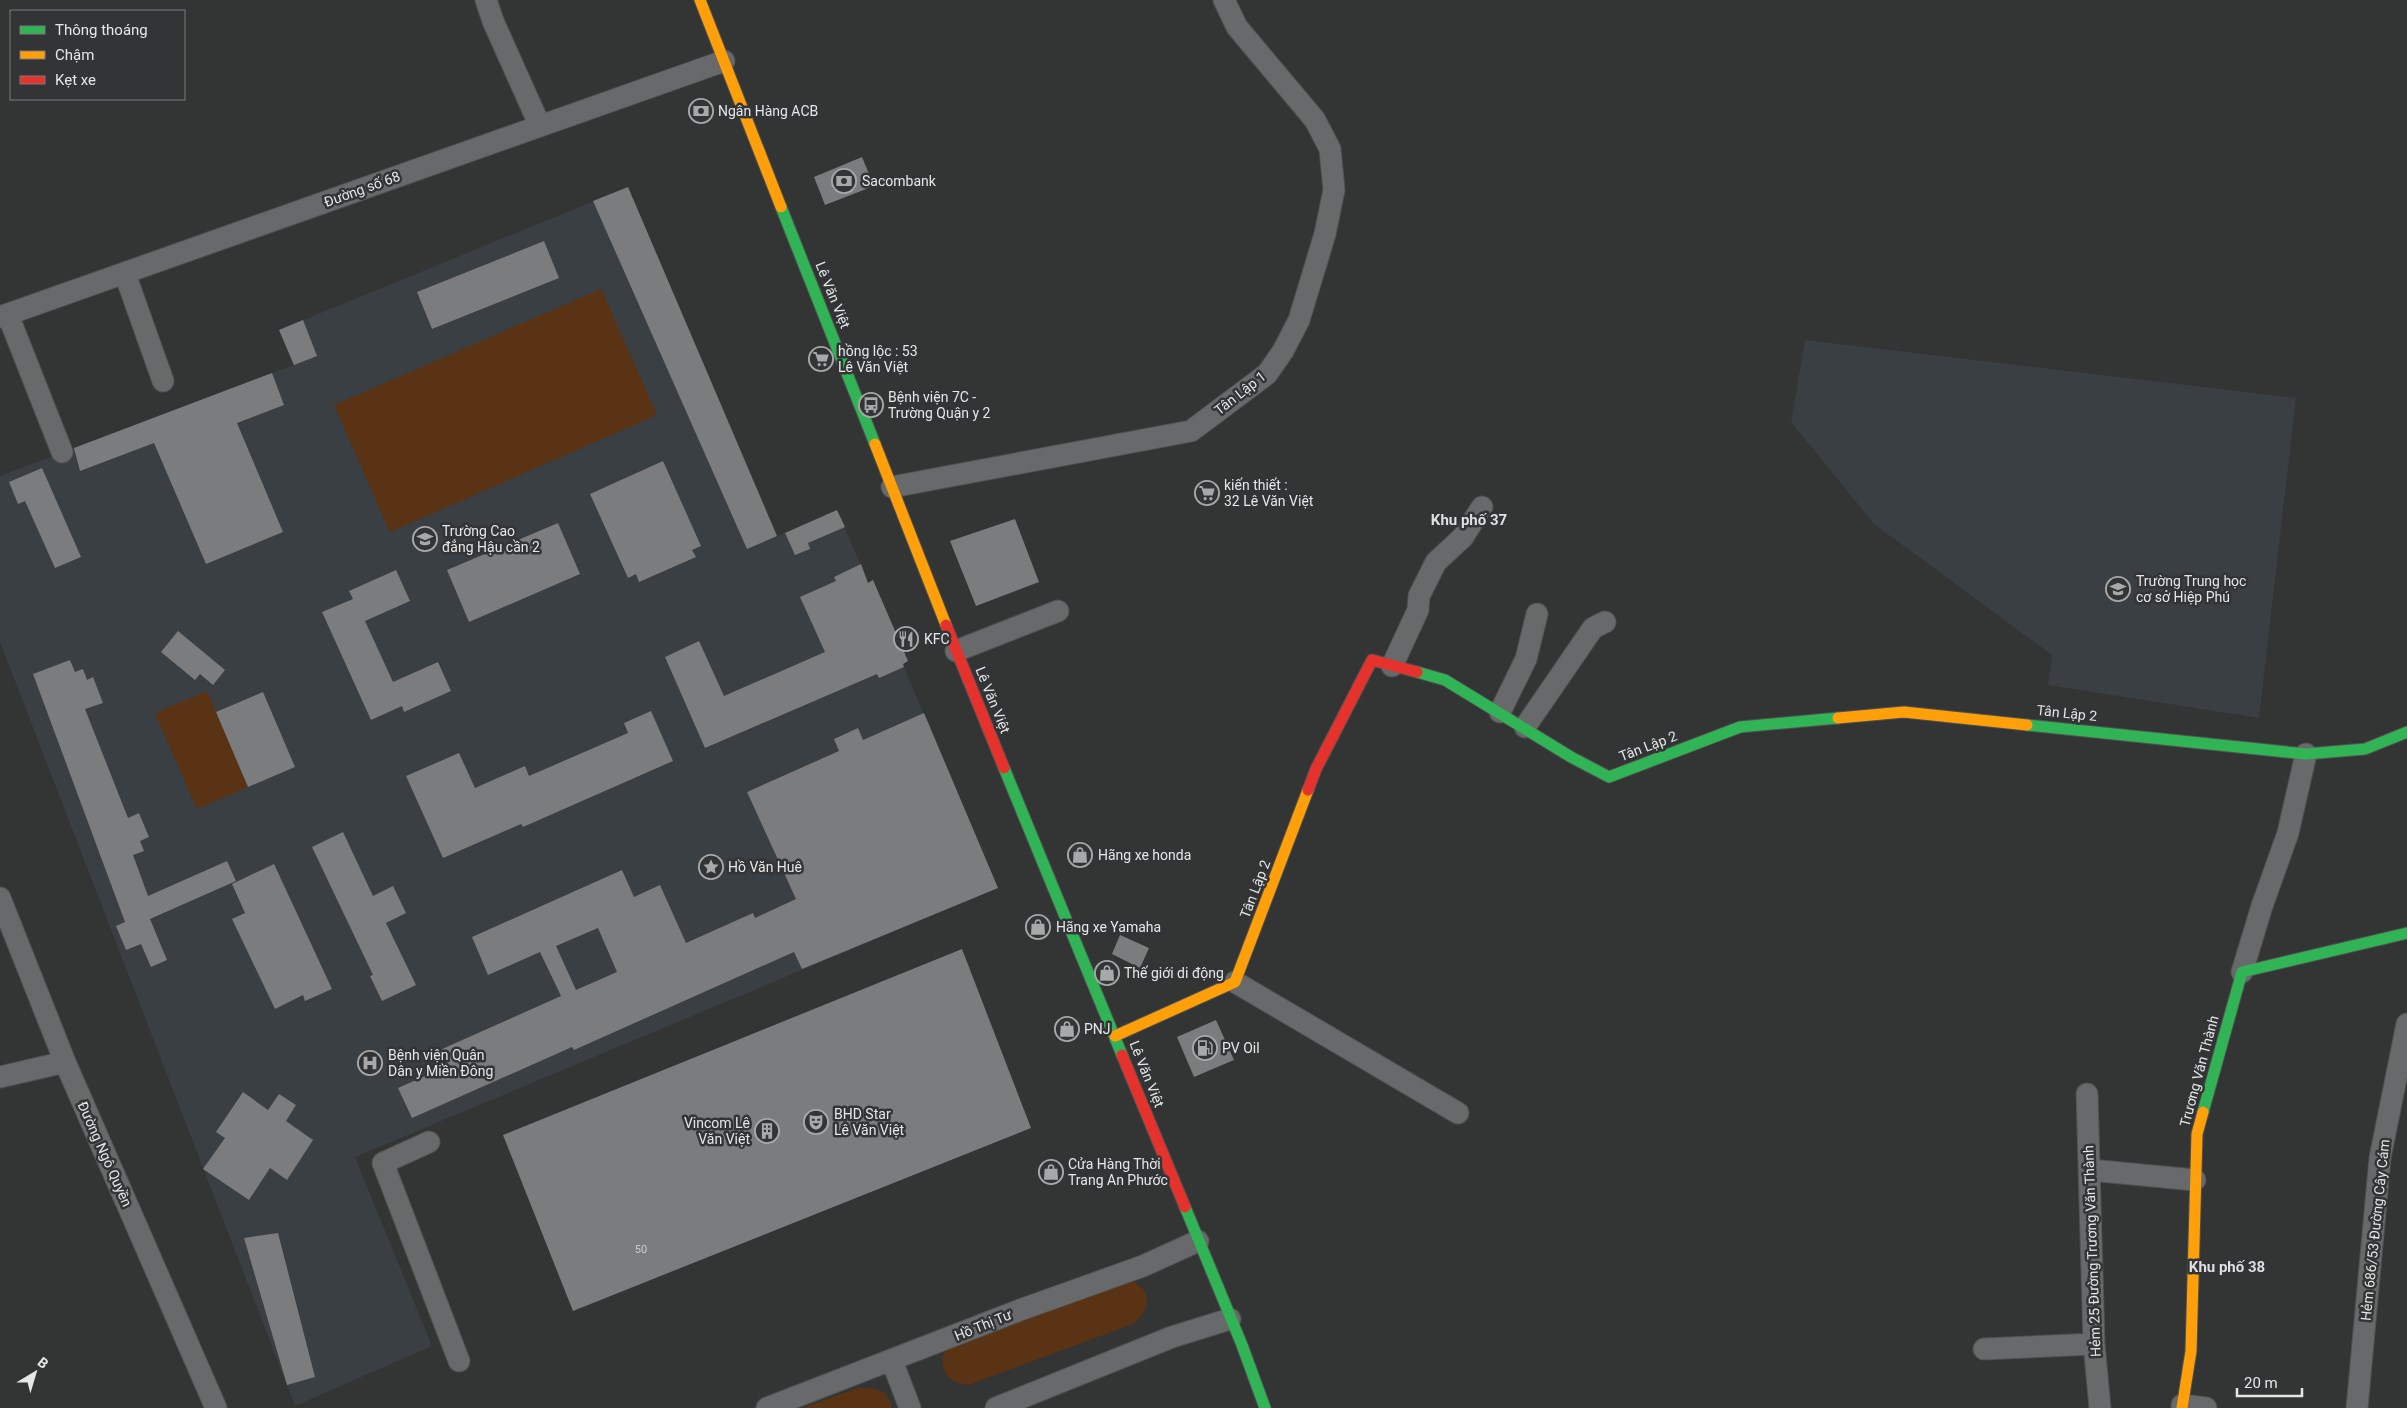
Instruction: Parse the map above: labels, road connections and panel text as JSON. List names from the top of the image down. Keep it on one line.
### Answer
{"streets":{"street":["Đường số 68","Lê Văn Việt","Tân Lập 1","Tân Lập 2","Trương Văn Thành","Đường Ngô Quyền","Hẻm 686/53 Đường Cây Cám","Hẻm 25 Đường Trương Văn Thành","Hồ Thị Tư"]},"crossings":[["Đường số 68","Lê Văn Việt"],["Lê Văn Việt","Tân Lập 1"],["Lê Văn Việt","Hồ Thị Tư"]],"districts":["Khu phố 37","Khu phố 38"],"places":{"bank":["Ngân Hàng ACB","Sacombank"],"supermarket":["hồng lộc : 53 Lê Văn Việt","kiến thiết : 32 Lê Văn Việt"],"bus stop":["Bệnh viện 7C - Trường Quận y 2"],"school or university":["Trường Cao đẳng Hậu cần 2","Trường Trung học cơ sở Hiệp Phú"],"restaurant":["KFC"],"shop":["Hãng xe honda","Hãng xe Yamaha","Thế giới di động","PNJ","Cửa Hàng Thời Trang An Phước"],"place":["Hồ Văn Huê"],"fuel station":["PV Oil"],"hospital":["Bệnh viện Quân Dân y Miền Đông"],"theatre":["BHD Star Lê Văn Việt"],"building":["Vincom Lê Văn Việt"]},"house_numbers":["50"],"legend":["Thông thoáng","Chậm","Kẹt xe"],"scale_bar":"20 m","north":"top right"}
